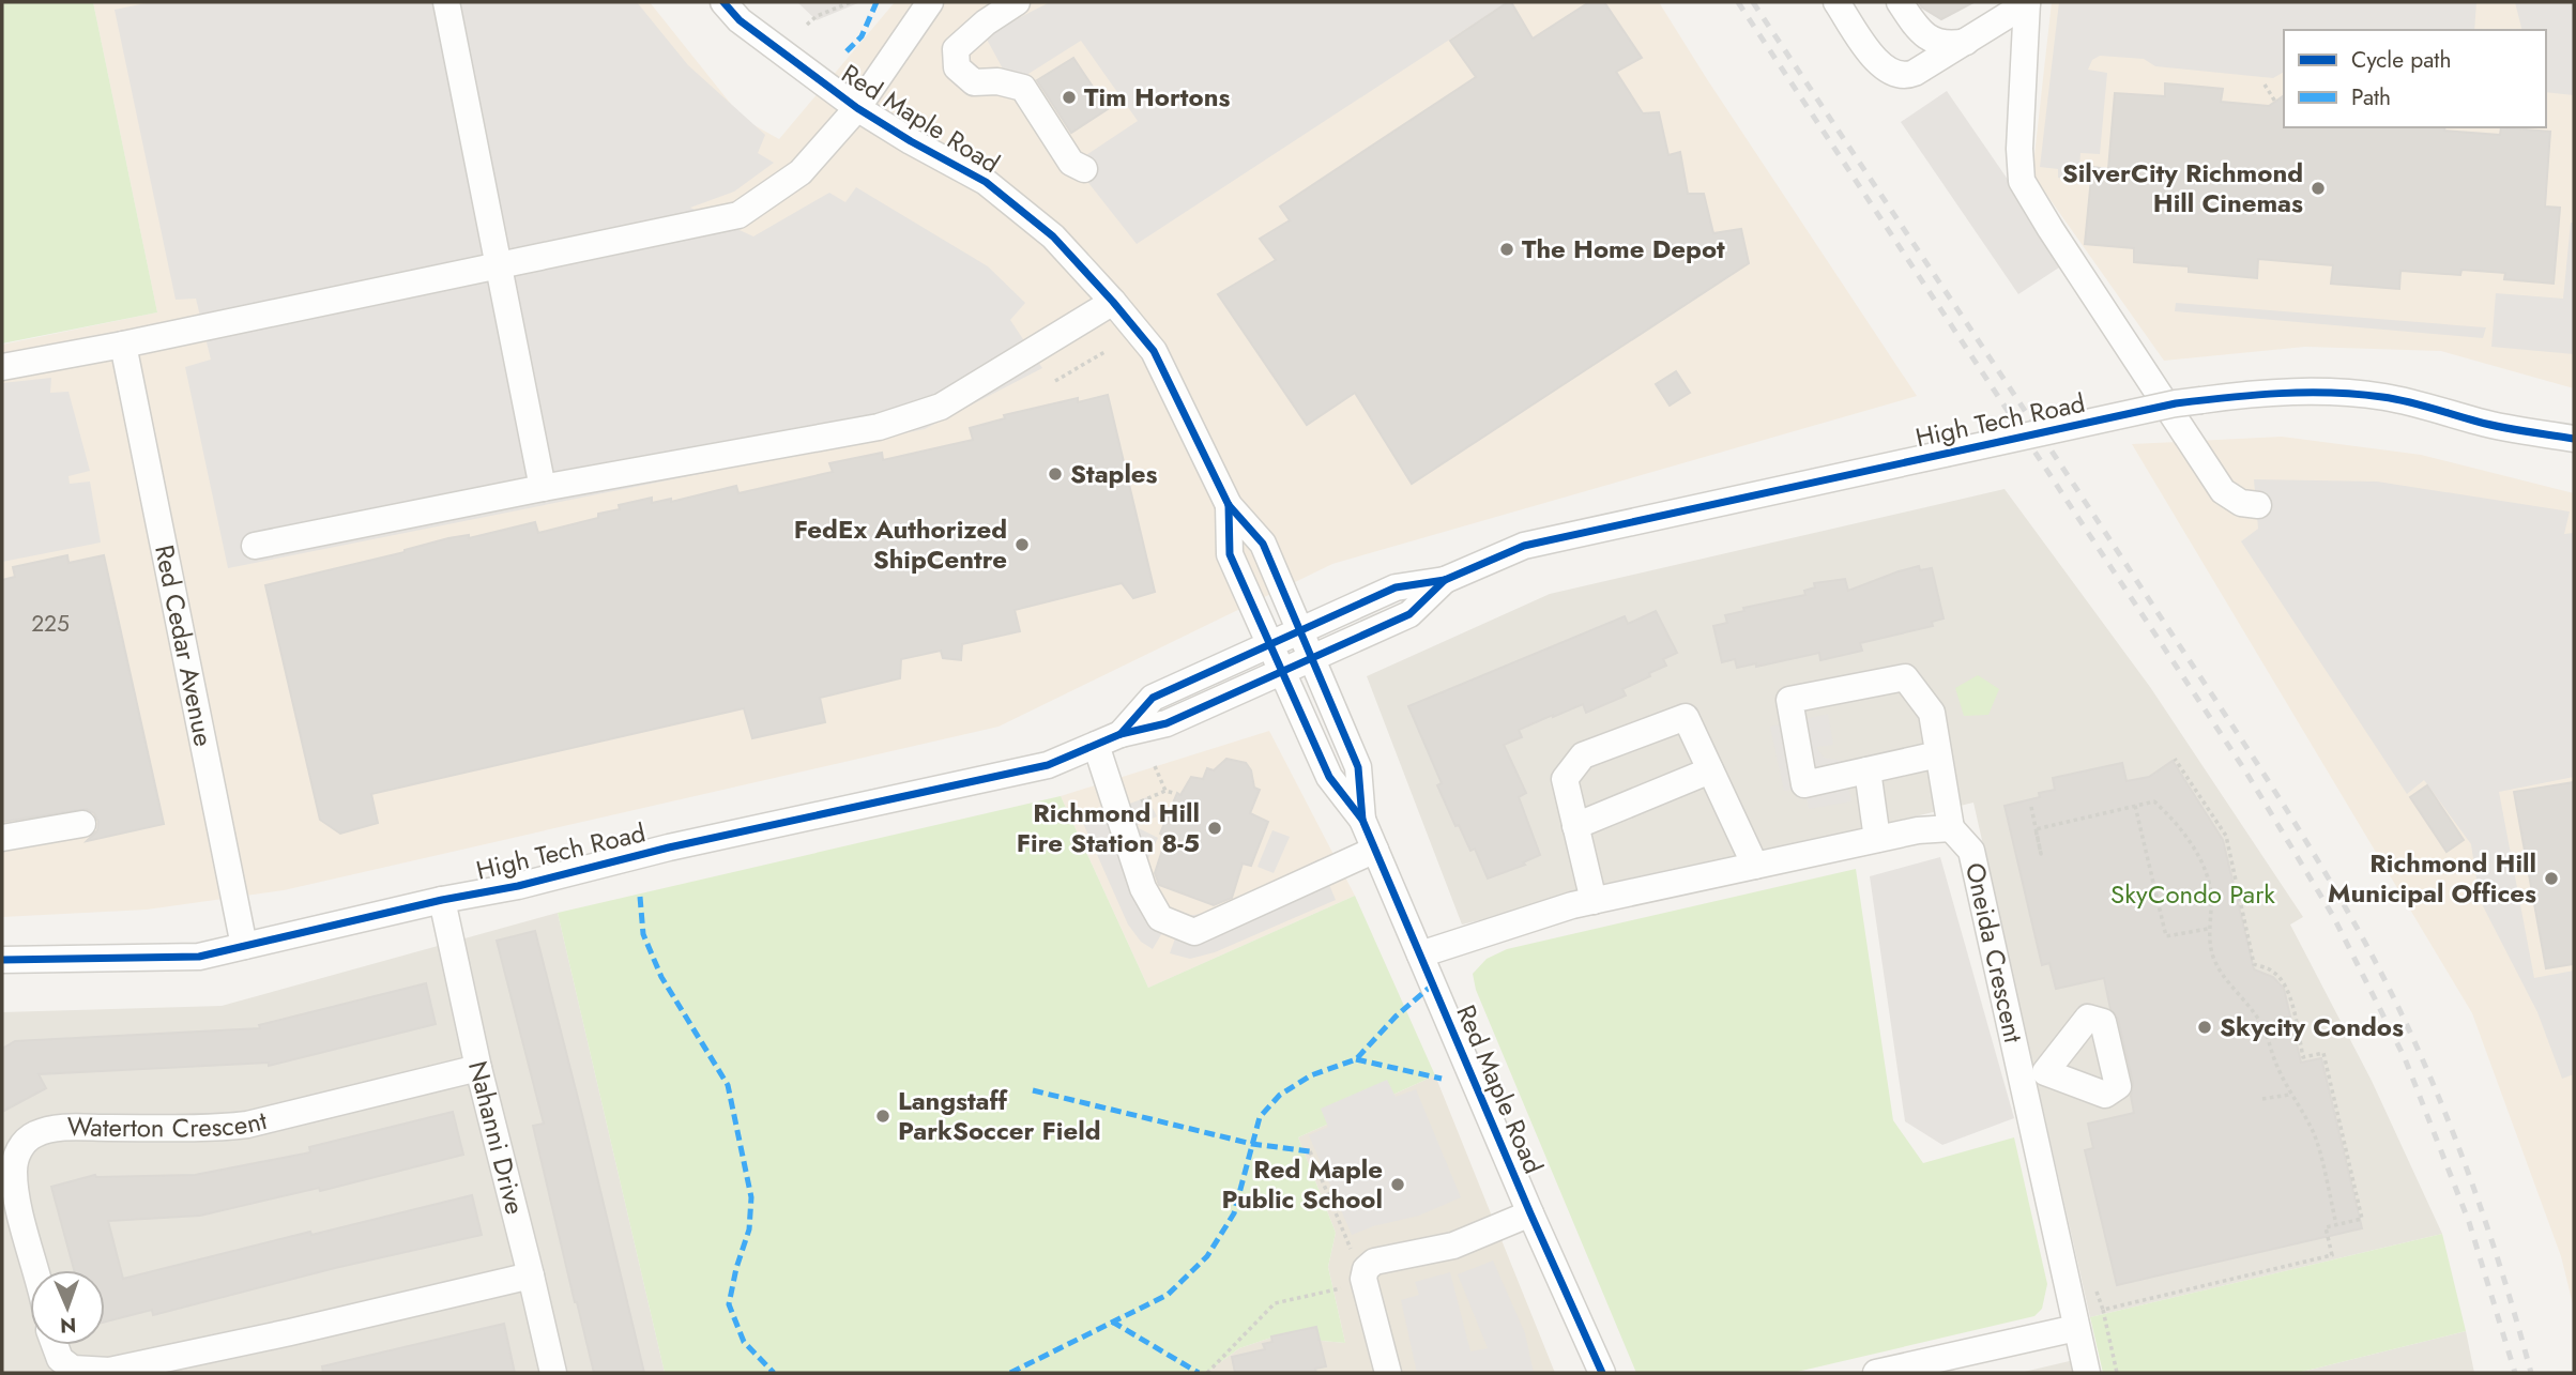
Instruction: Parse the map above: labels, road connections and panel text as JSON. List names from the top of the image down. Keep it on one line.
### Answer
{"streets":{"street":["Red Maple Road","High Tech Road","Red Cedar Avenue","Oneida Crescent","Waterton Crescent","Nahanni Drive"]},"crossings":[["Red Maple Road","High Tech Road"],["Red Maple Road","Oneida Crescent"],["High Tech Road","Red Cedar Avenue"],["High Tech Road","Nahanni Drive"],["Waterton Crescent","Nahanni Drive"]],"parks":["SkyCondo Park"],"places":["Tim Hortons","SilverCity Richmond Hill Cinemas","The Home Depot","Staples","FedEx Authorized ShipCentre","Richmond Hill Fire Station 8-5","Richmond Hill Municipal Offices","Skycity Condos","Langstaff ParkSoccer Field","Red Maple Public School"],"house_numbers":["225"],"legend":["Cycle path","Path"],"north":"bottom"}
